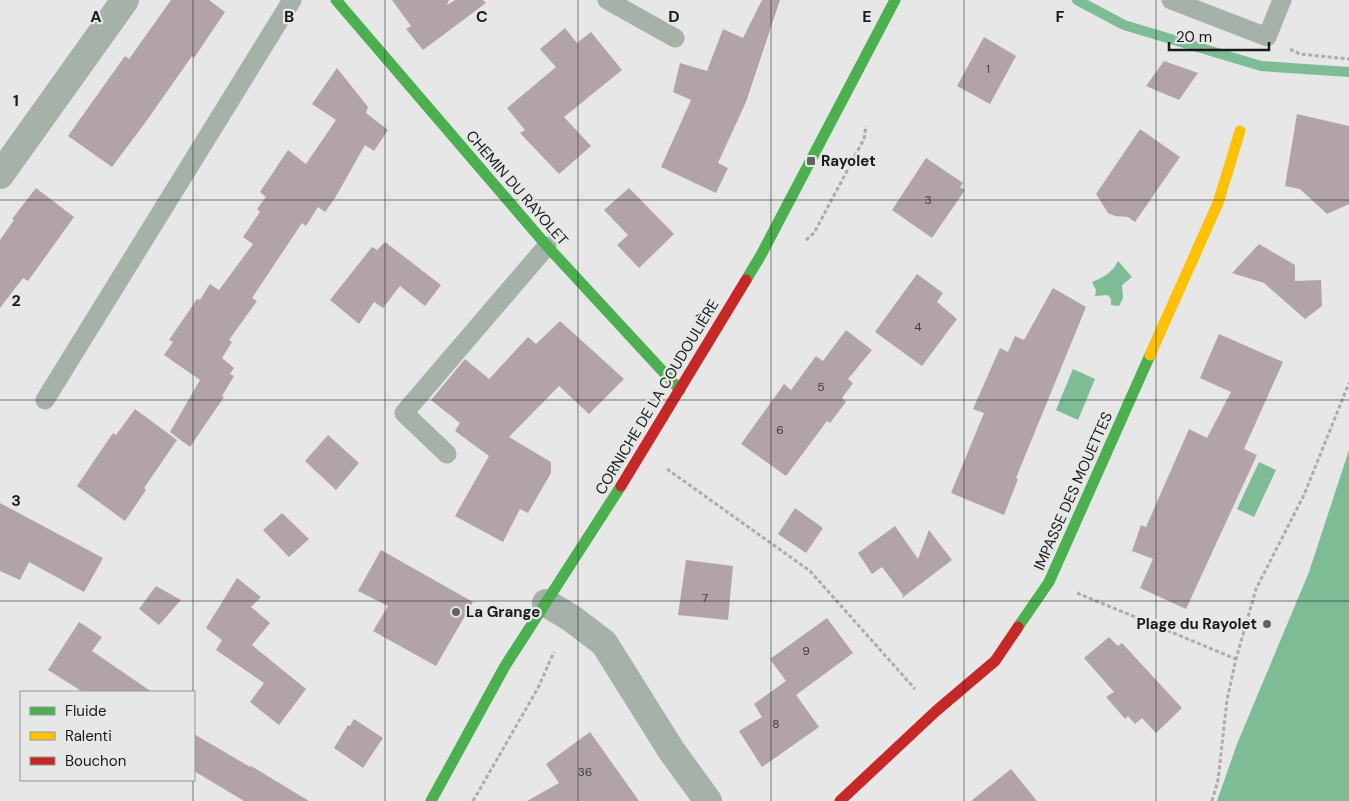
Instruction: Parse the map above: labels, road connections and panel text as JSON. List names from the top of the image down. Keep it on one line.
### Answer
{"streets":{"street":["CHEMIN DU RAYOLET","CORNICHE DE LA COUDOULIÈRE","IMPASSE DES MOUETTES"]},"crossings":[["CHEMIN DU RAYOLET","CORNICHE DE LA COUDOULIÈRE"]],"places":{"transit":["Rayolet"],"other":["La Grange","Plage du Rayolet"]},"house_numbers":["1","3","4","5","6","7","9","8","36"],"legend":["Fluide","Ralenti","Bouchon"],"scale_bar":"20 m","grid":{"columns":["A","B","C","D","E","F"],"rows":["1","2","3"]}}
